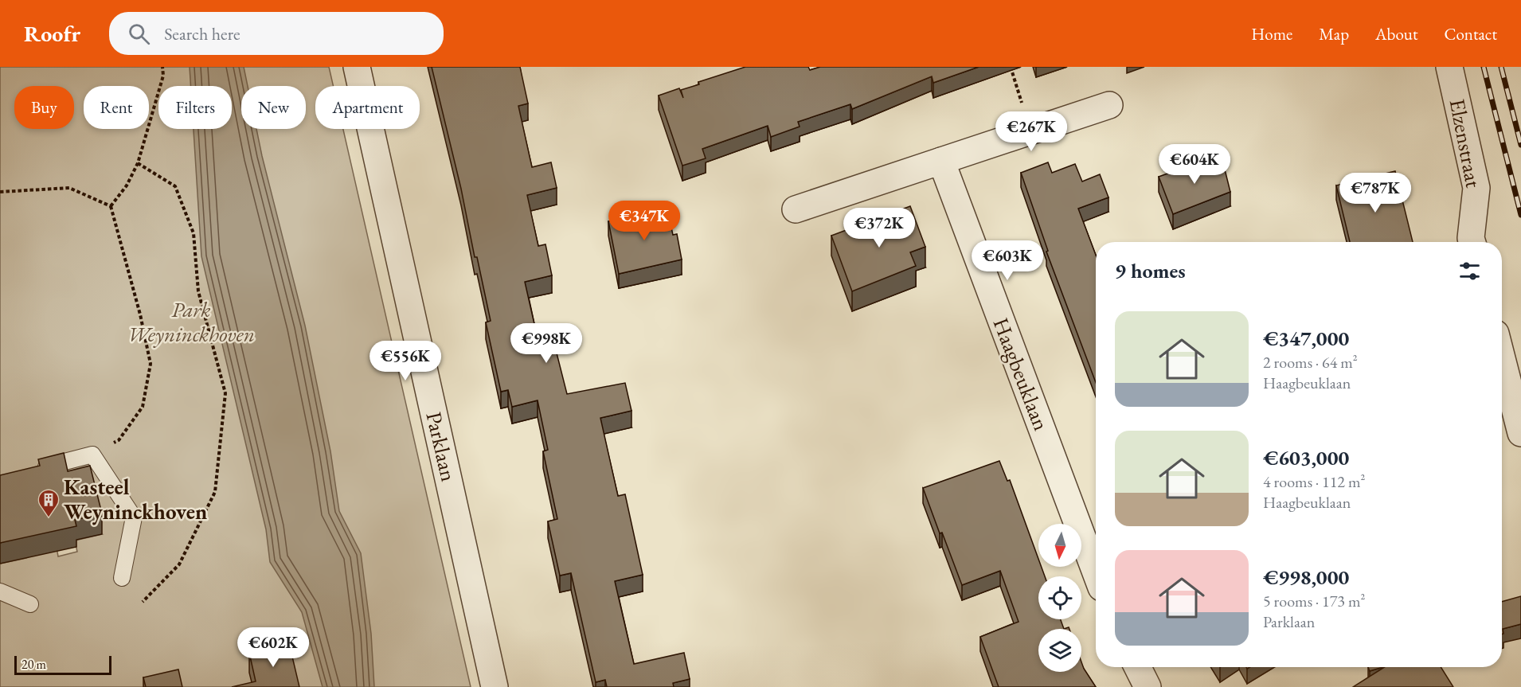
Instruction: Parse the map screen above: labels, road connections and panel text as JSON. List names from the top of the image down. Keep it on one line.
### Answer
{"streets":{"street":["Elzenstraat","Haagbeuklaan","Parklaan"]},"parks":["Park Weyninckhoven"],"places":{"building":["Kasteel Weyninckhoven"]},"scale_bar":"20 m","north":"bottom","page":{"header":"Roofr","search":"Search here","nav":["Home","Map","About","Contact"],"chip":["Buy","Rent","Filters","New","Apartment"],"price":["€267K","€604K","€787K","€347K","€372K","€603K","€998K","€556K","€602K"],"heading":"9 homes","list":[{"name":"€347,000","note":"2 rooms · 64 m² · Haagbeuklaan"},{"name":"€603,000","note":"4 rooms · 112 m² · Haagbeuklaan"},{"name":"€998,000","note":"5 rooms · 173 m² · Parklaan"}],"scale":"20 m"}}
